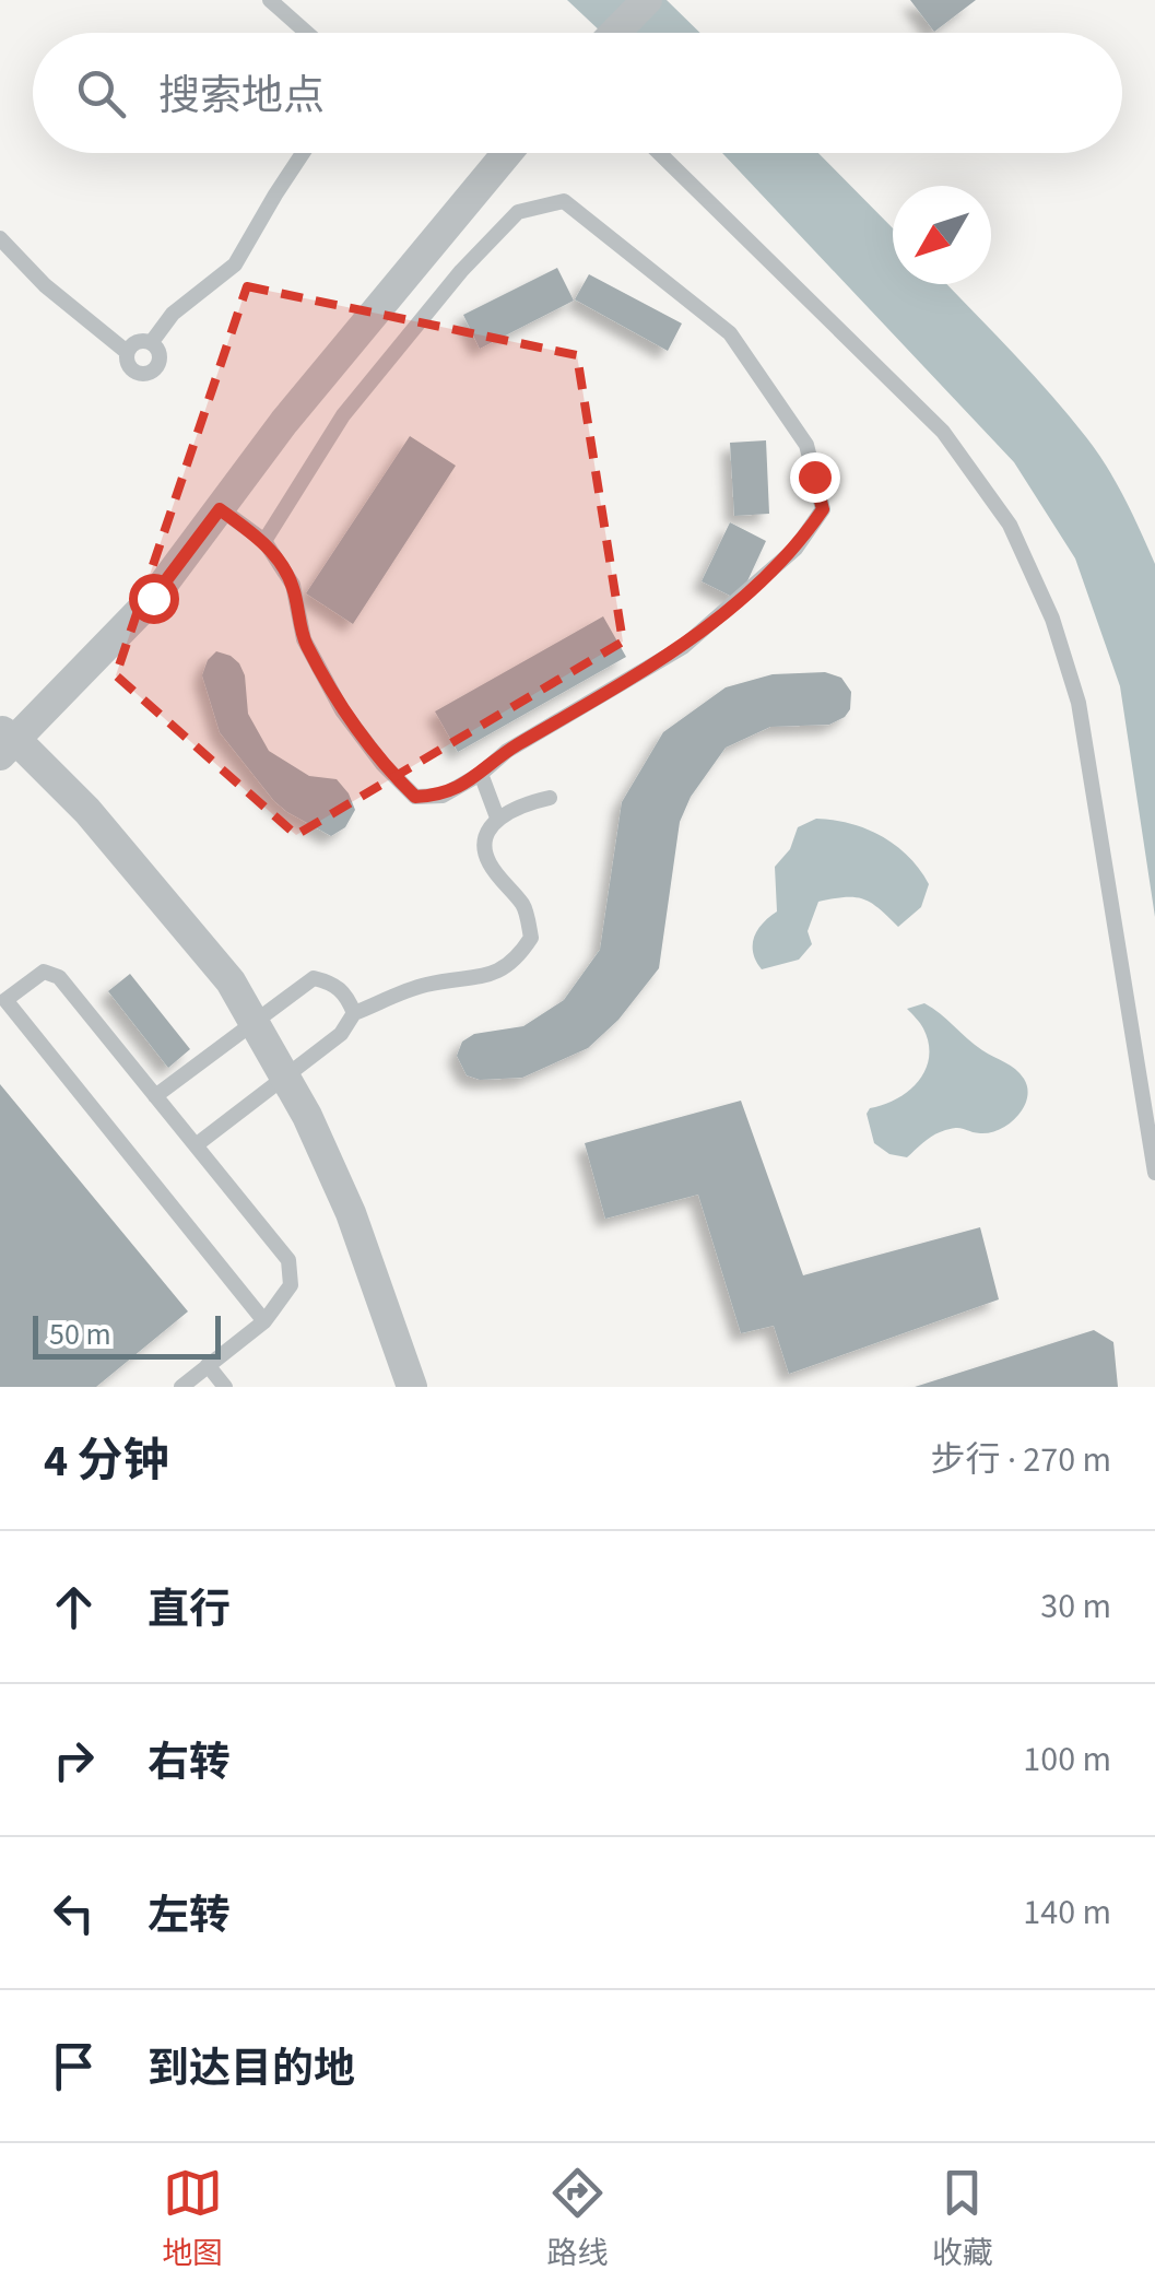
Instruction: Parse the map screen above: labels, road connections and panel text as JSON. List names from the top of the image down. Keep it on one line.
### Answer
{"scale_bar":"50 m","north":"bottom left","page":{"search":"搜索地点","scale":"50 m","heading":["4 分钟","步行 · 270 m"],"list":[["直行","30 m"],["右转","100 m"],["左转","140 m"],"到达目的地"],"nav":["地图","路线","收藏"]}}
